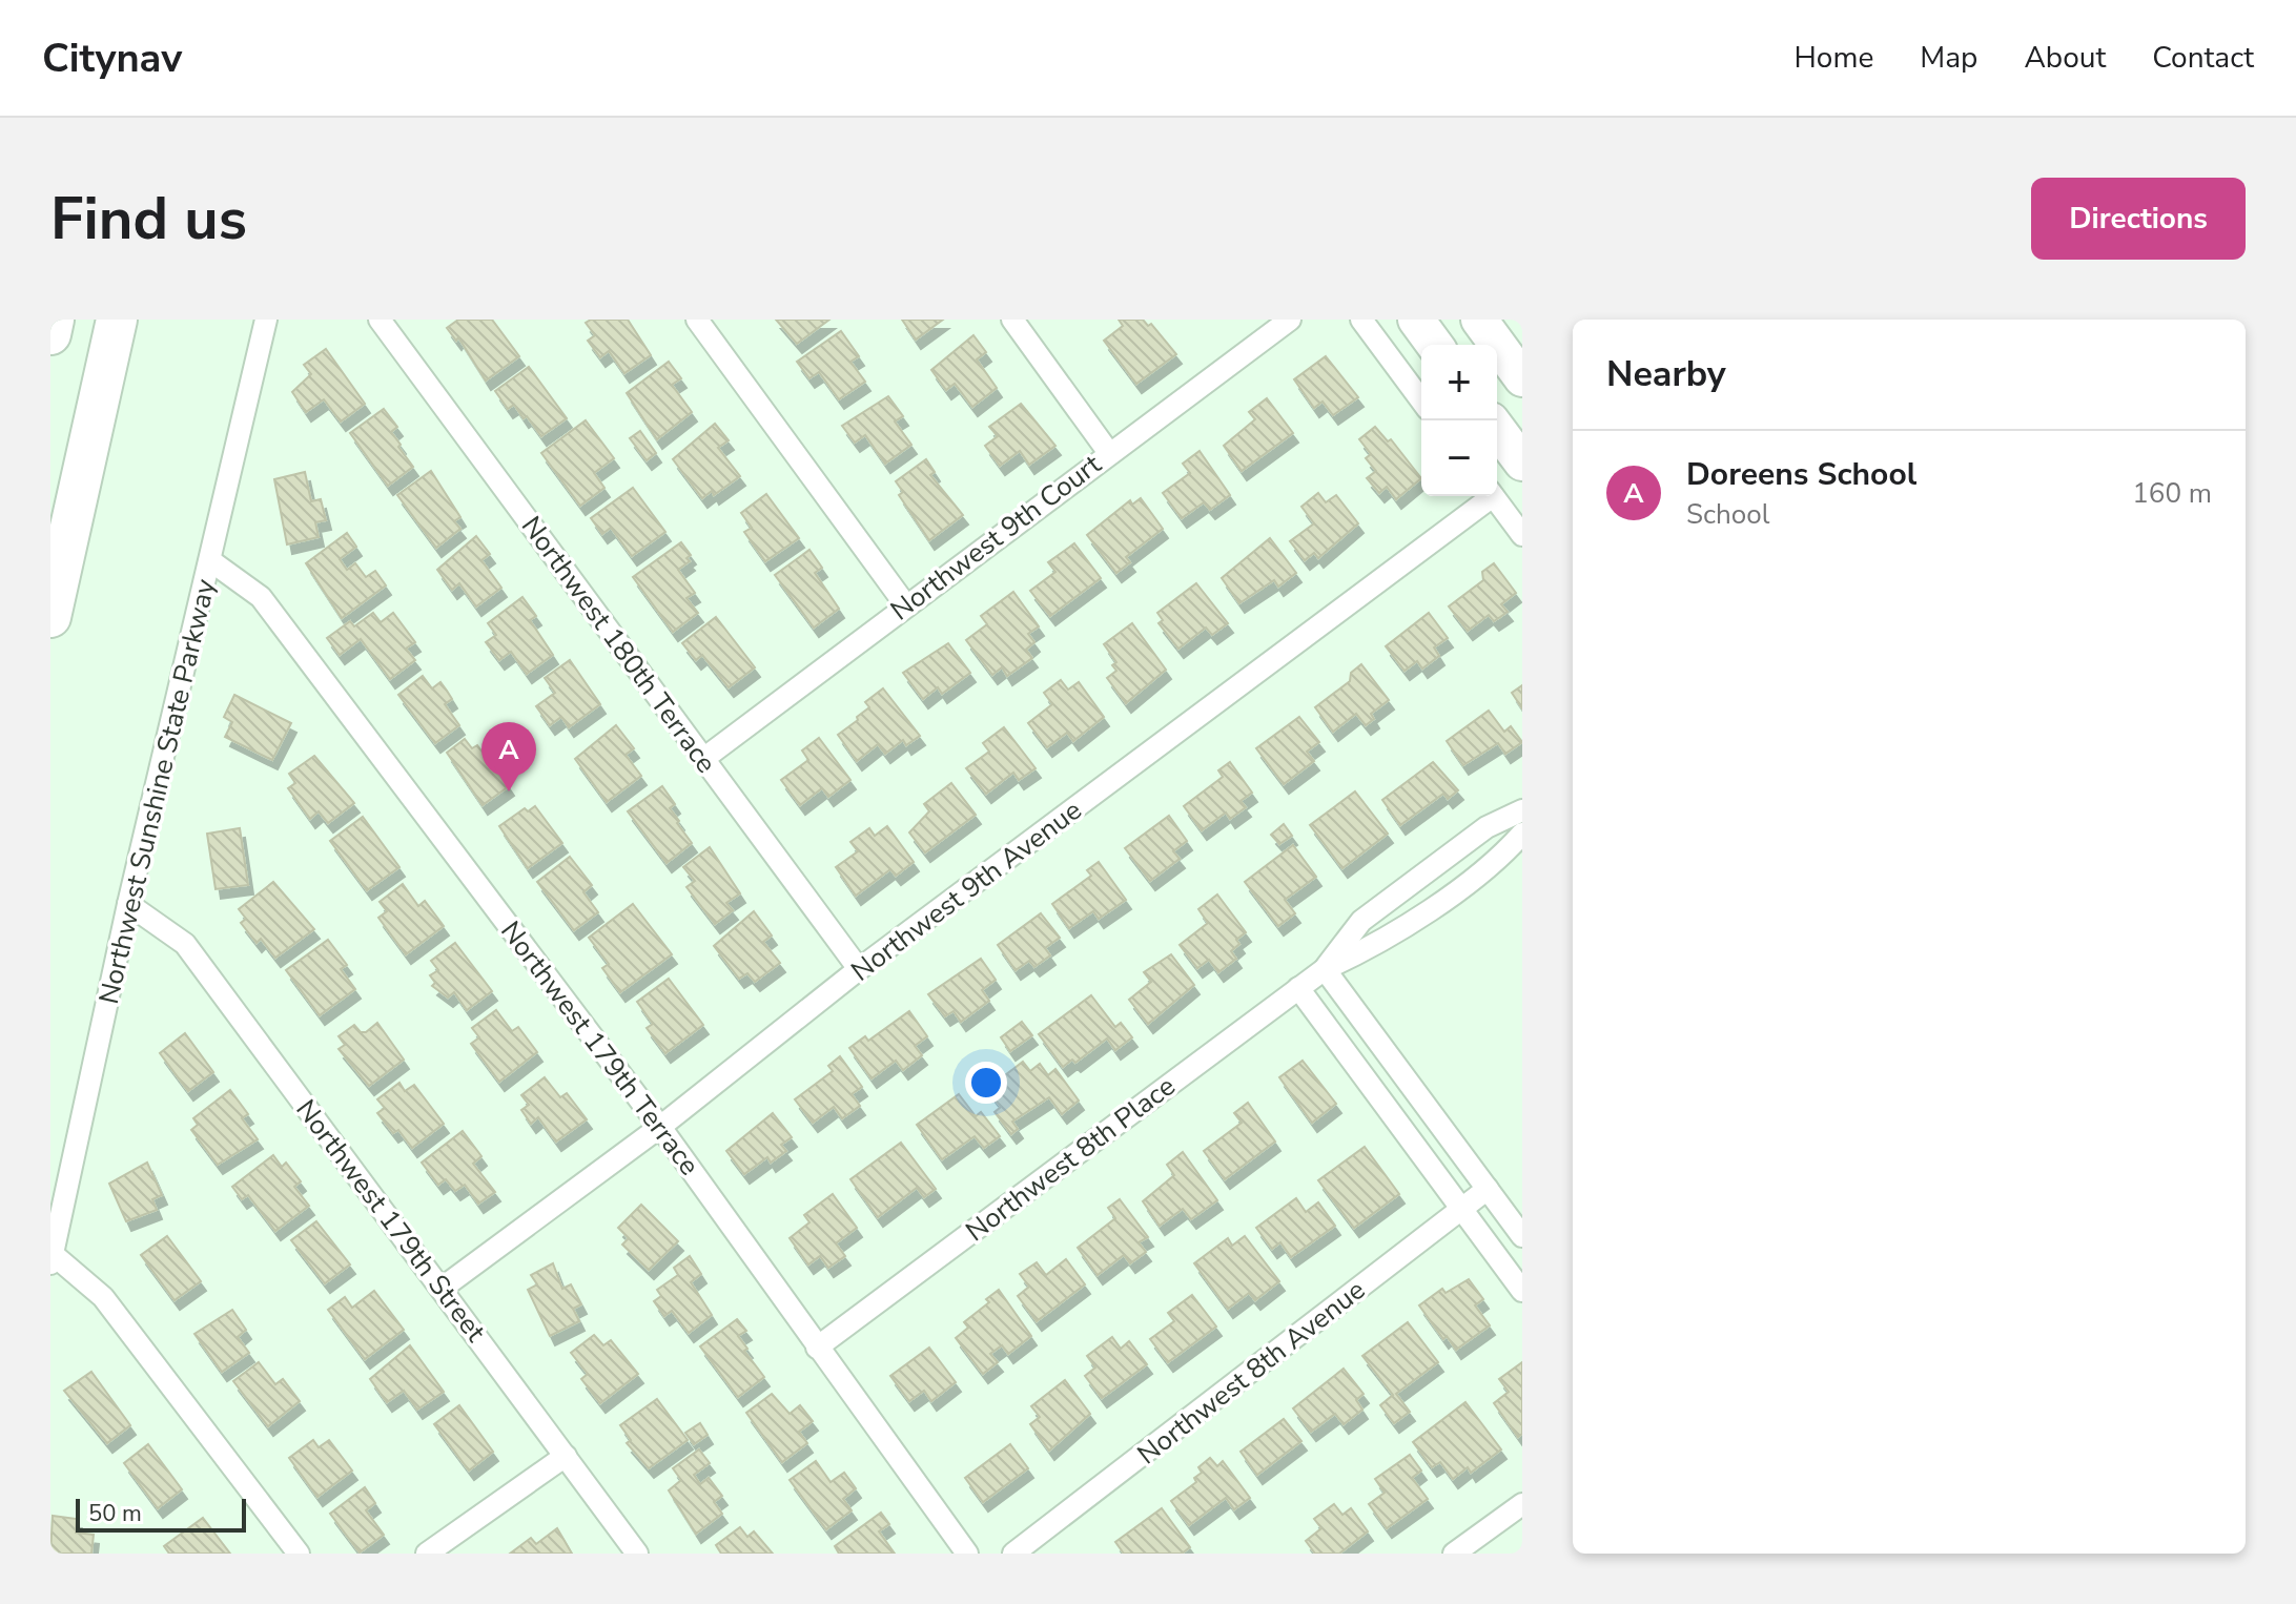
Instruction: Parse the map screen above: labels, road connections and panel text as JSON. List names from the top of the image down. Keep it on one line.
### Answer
{"streets":{"street":["Northwest 9th Court","Northwest 180th Terrace","Northwest Sunshine State Parkway","Northwest 9th Avenue","Northwest 179th Terrace","Northwest 8th Place","Northwest 179th Street","Northwest 8th Avenue"]},"crossings":[["Northwest 9th Court","Northwest 180th Terrace"],["Northwest 180th Terrace","Northwest 9th Avenue"],["Northwest Sunshine State Parkway","Northwest 179th Terrace"],["Northwest Sunshine State Parkway","Northwest 179th Street"],["Northwest 9th Avenue","Northwest 179th Terrace"],["Northwest 9th Avenue","Northwest 179th Street"],["Northwest 179th Terrace","Northwest 8th Place"]],"scale_bar":"50 m","page":{"header":"Citynav","nav":["Home","Map","About","Contact"],"buttons":"Directions","title":"Find us","heading":"Nearby","map_buttons":["+","−"],"list":[{"mark":"A","name":"Doreens School","note":"School","value":"160 m"}],"pins":"A","scale":"50 m"}}
